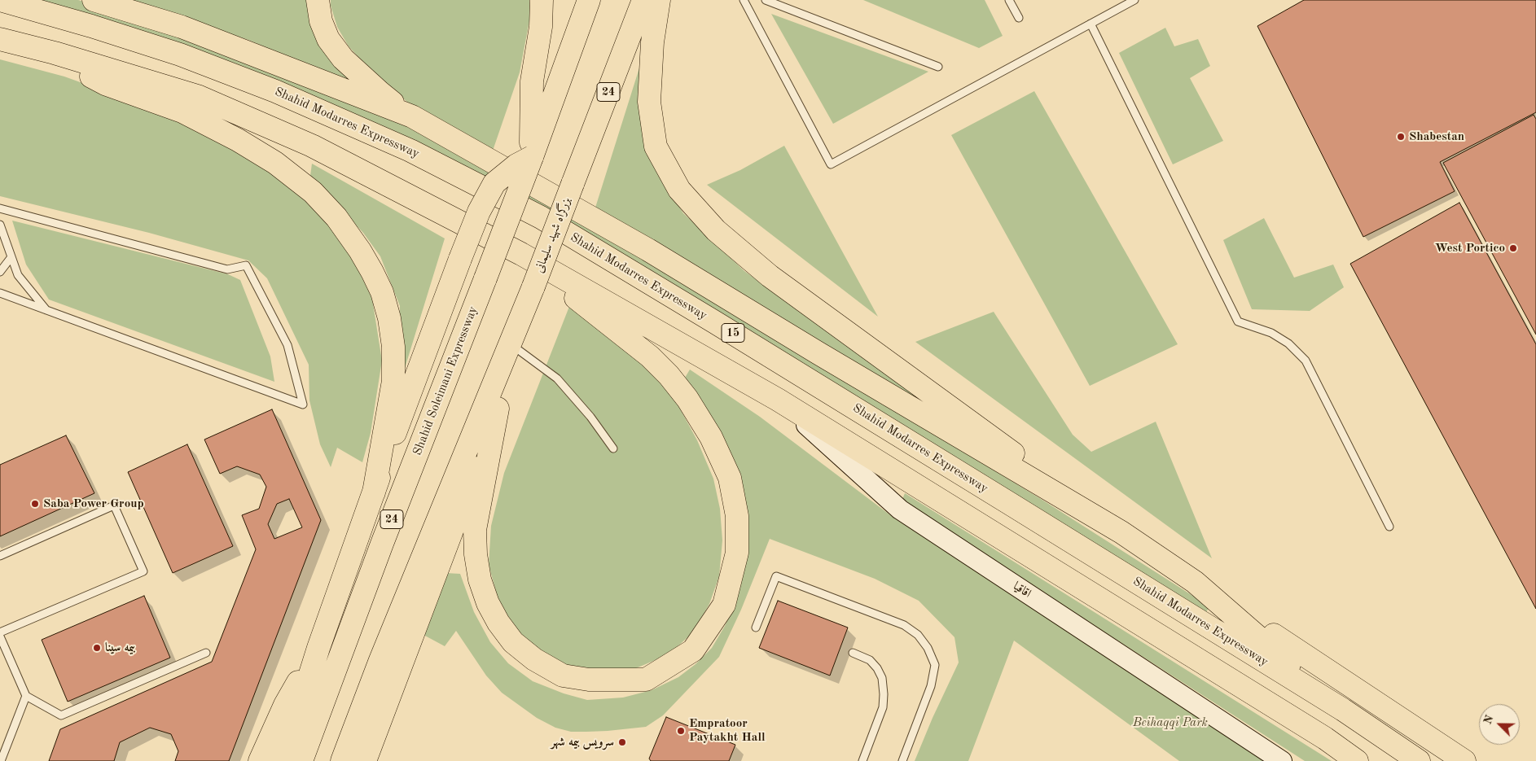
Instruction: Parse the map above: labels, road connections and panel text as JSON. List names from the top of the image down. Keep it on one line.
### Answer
{"streets":{"highway":["24","Shahid Modarres Expressway","بزرگراه شهید سلیمانی","15","Shahid Soleimani Expressway"],"main road":["اقاقیا"]},"crossings":[["24","بزرگراه شهید سلیمانی"]],"parks":["Beihaqqi Park"],"places":["Shabestan","West Portico","Saba Power Group","بیمه سینا","Empratoor Paytakht Hall","سرویس بیمه شهر"],"north":"top left"}
